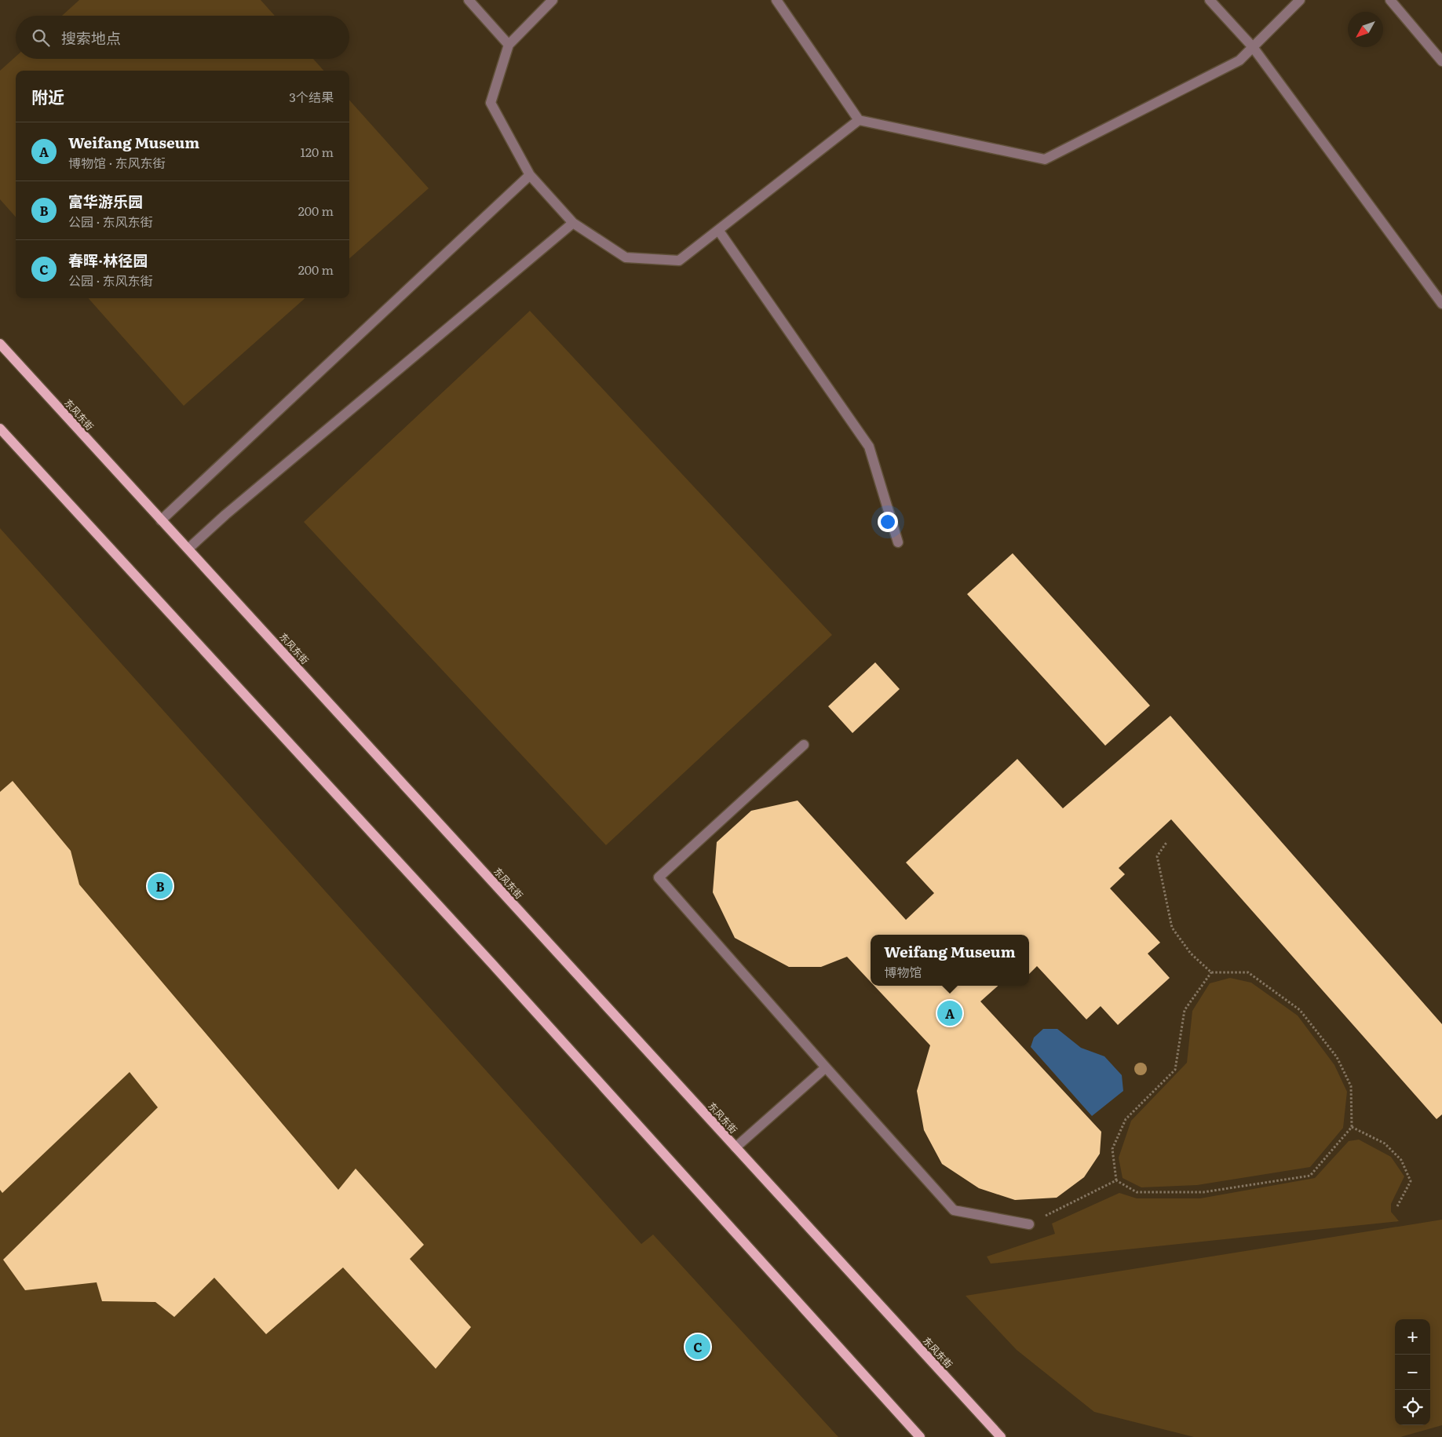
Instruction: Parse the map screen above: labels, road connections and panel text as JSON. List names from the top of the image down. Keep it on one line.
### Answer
{"streets":{"main road":["东风东街"]},"north":"bottom left","page":{"search":"搜索地点","heading":["附近","3个结果"],"list":[{"mark":"A","name":"Weifang Museum","note":"博物馆 · 东风东街","value":"120 m"},{"mark":"B","name":"富华游乐园","note":"公园 · 东风东街","value":"200 m"},{"mark":"C","name":"春晖·林径园","note":"公园 · 东风东街","value":"200 m"}],"pins":["B","A","C"],"popup":["Weifang Museum","博物馆"],"map_buttons":["+","−"]}}
